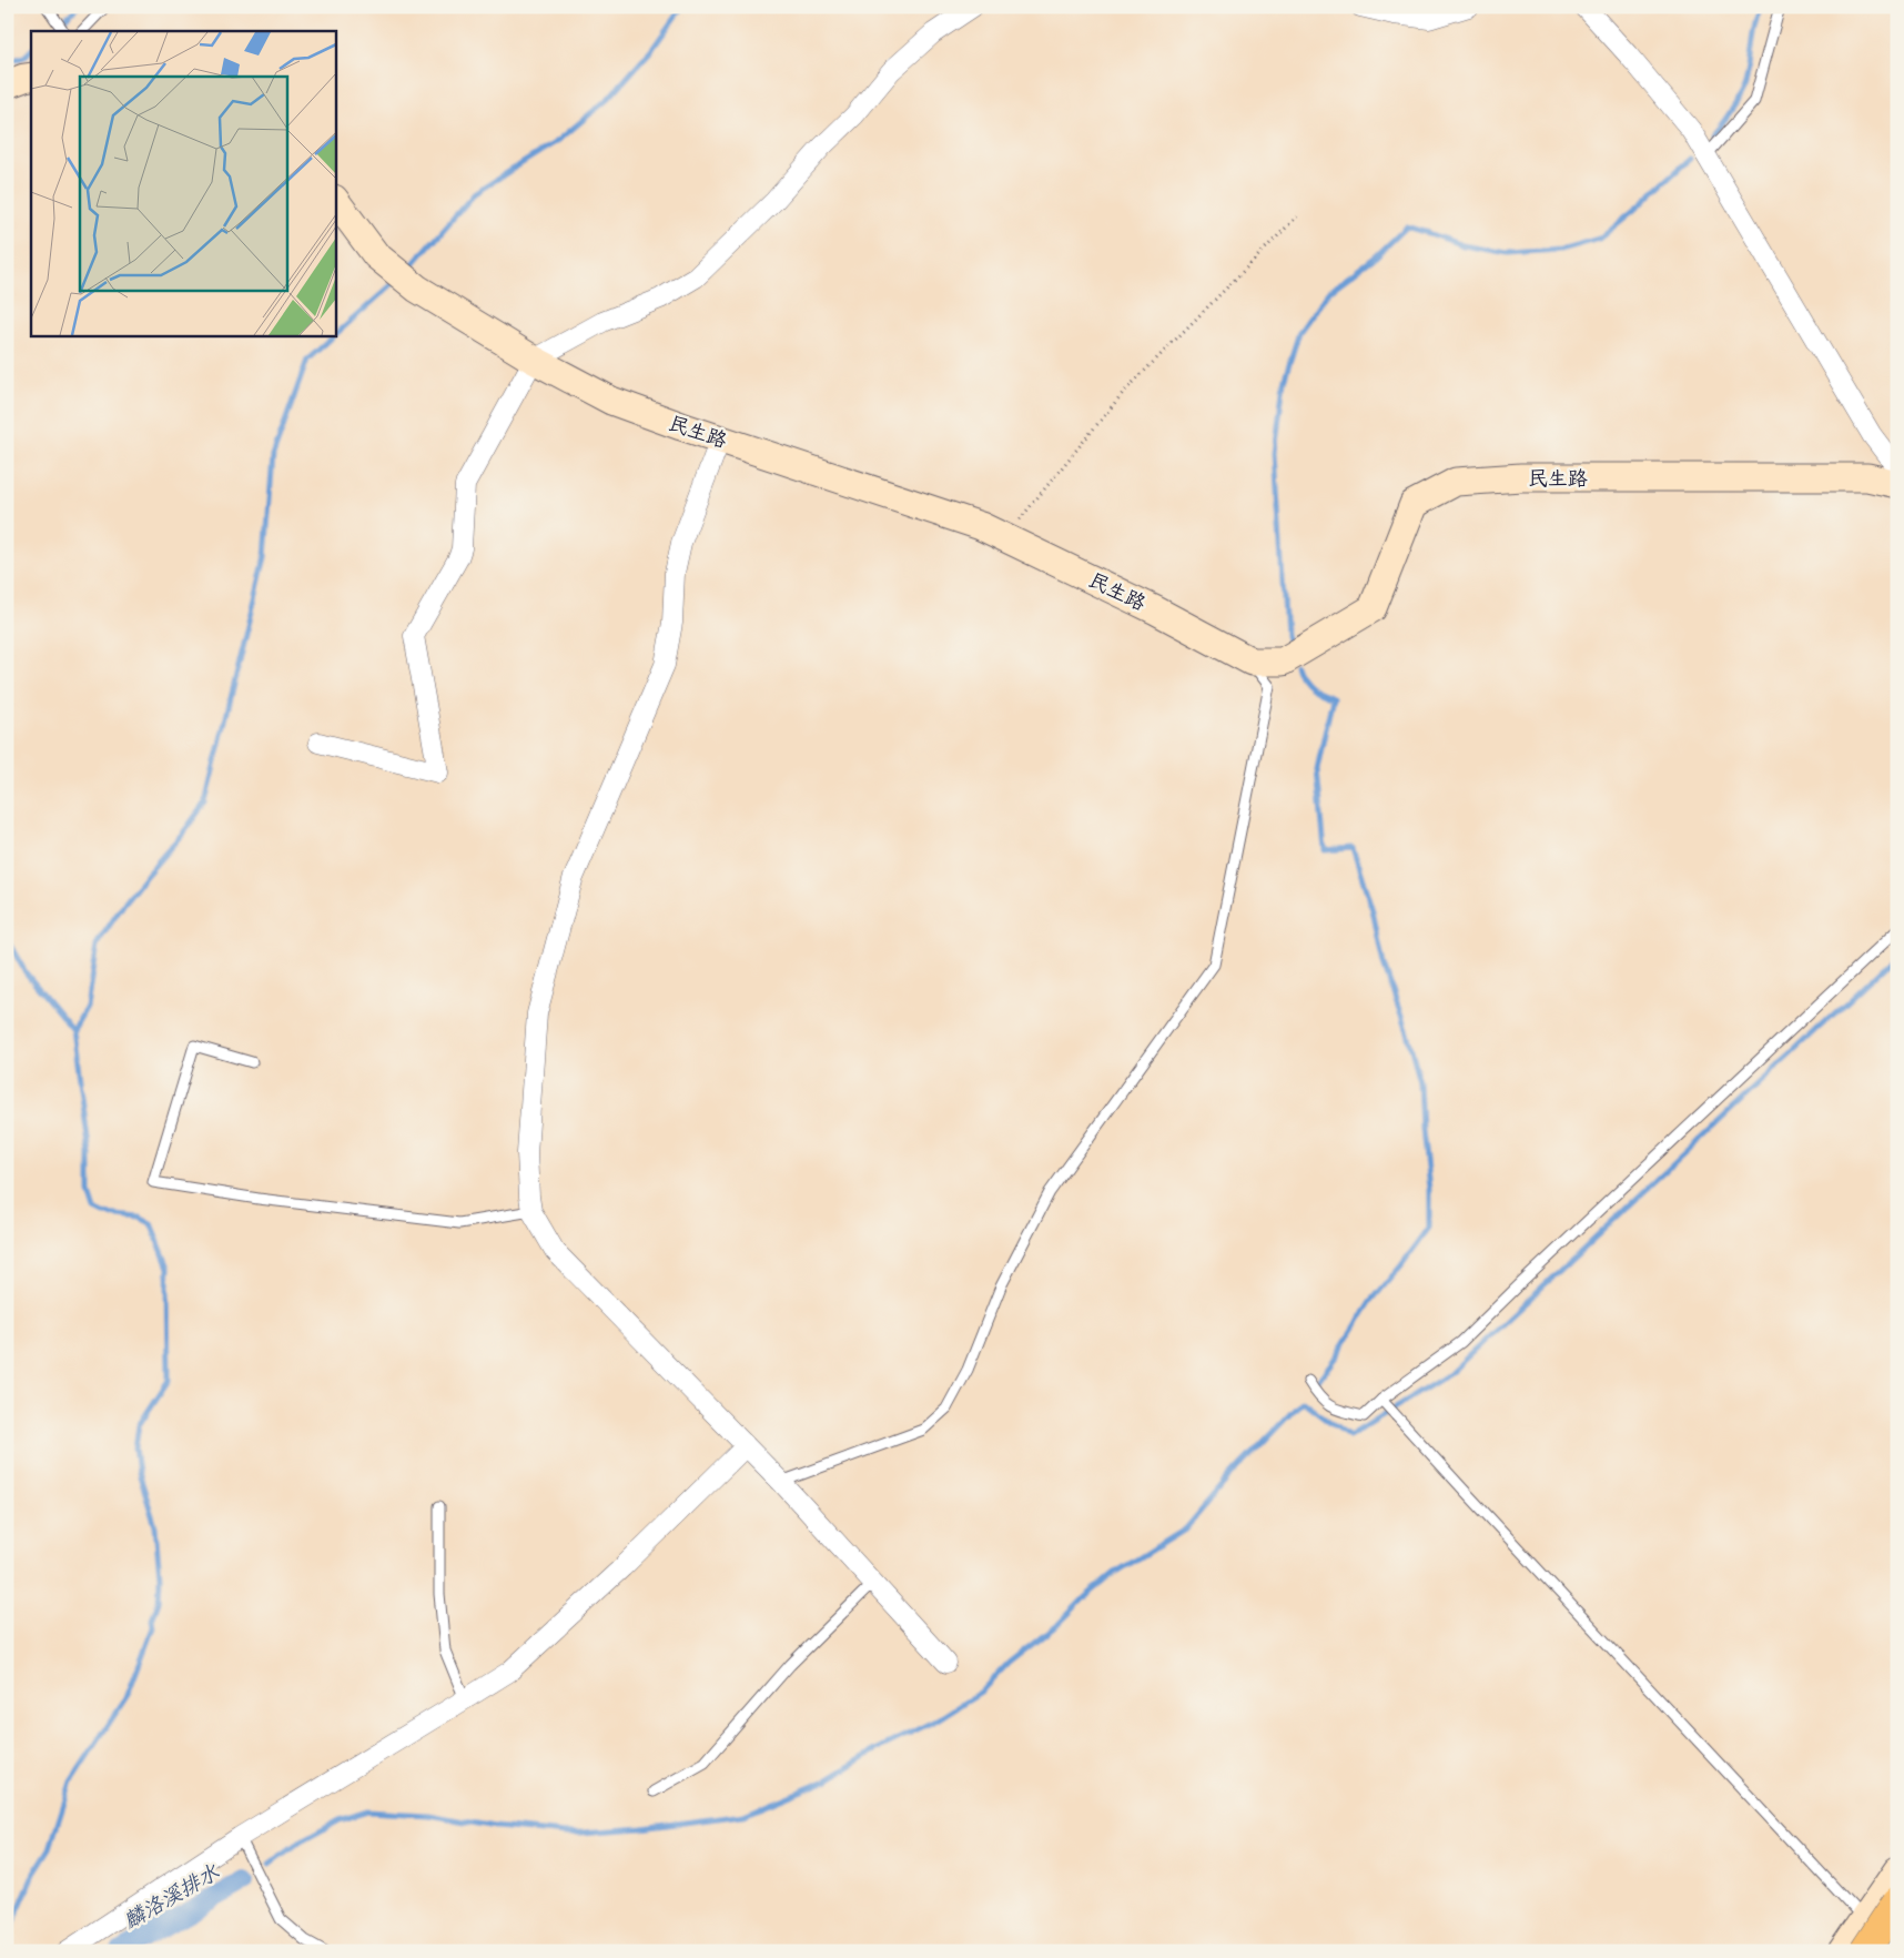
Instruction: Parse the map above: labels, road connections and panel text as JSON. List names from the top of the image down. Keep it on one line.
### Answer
{"streets":{"street":["民生路"]},"water":["麟洛溪排水"]}
